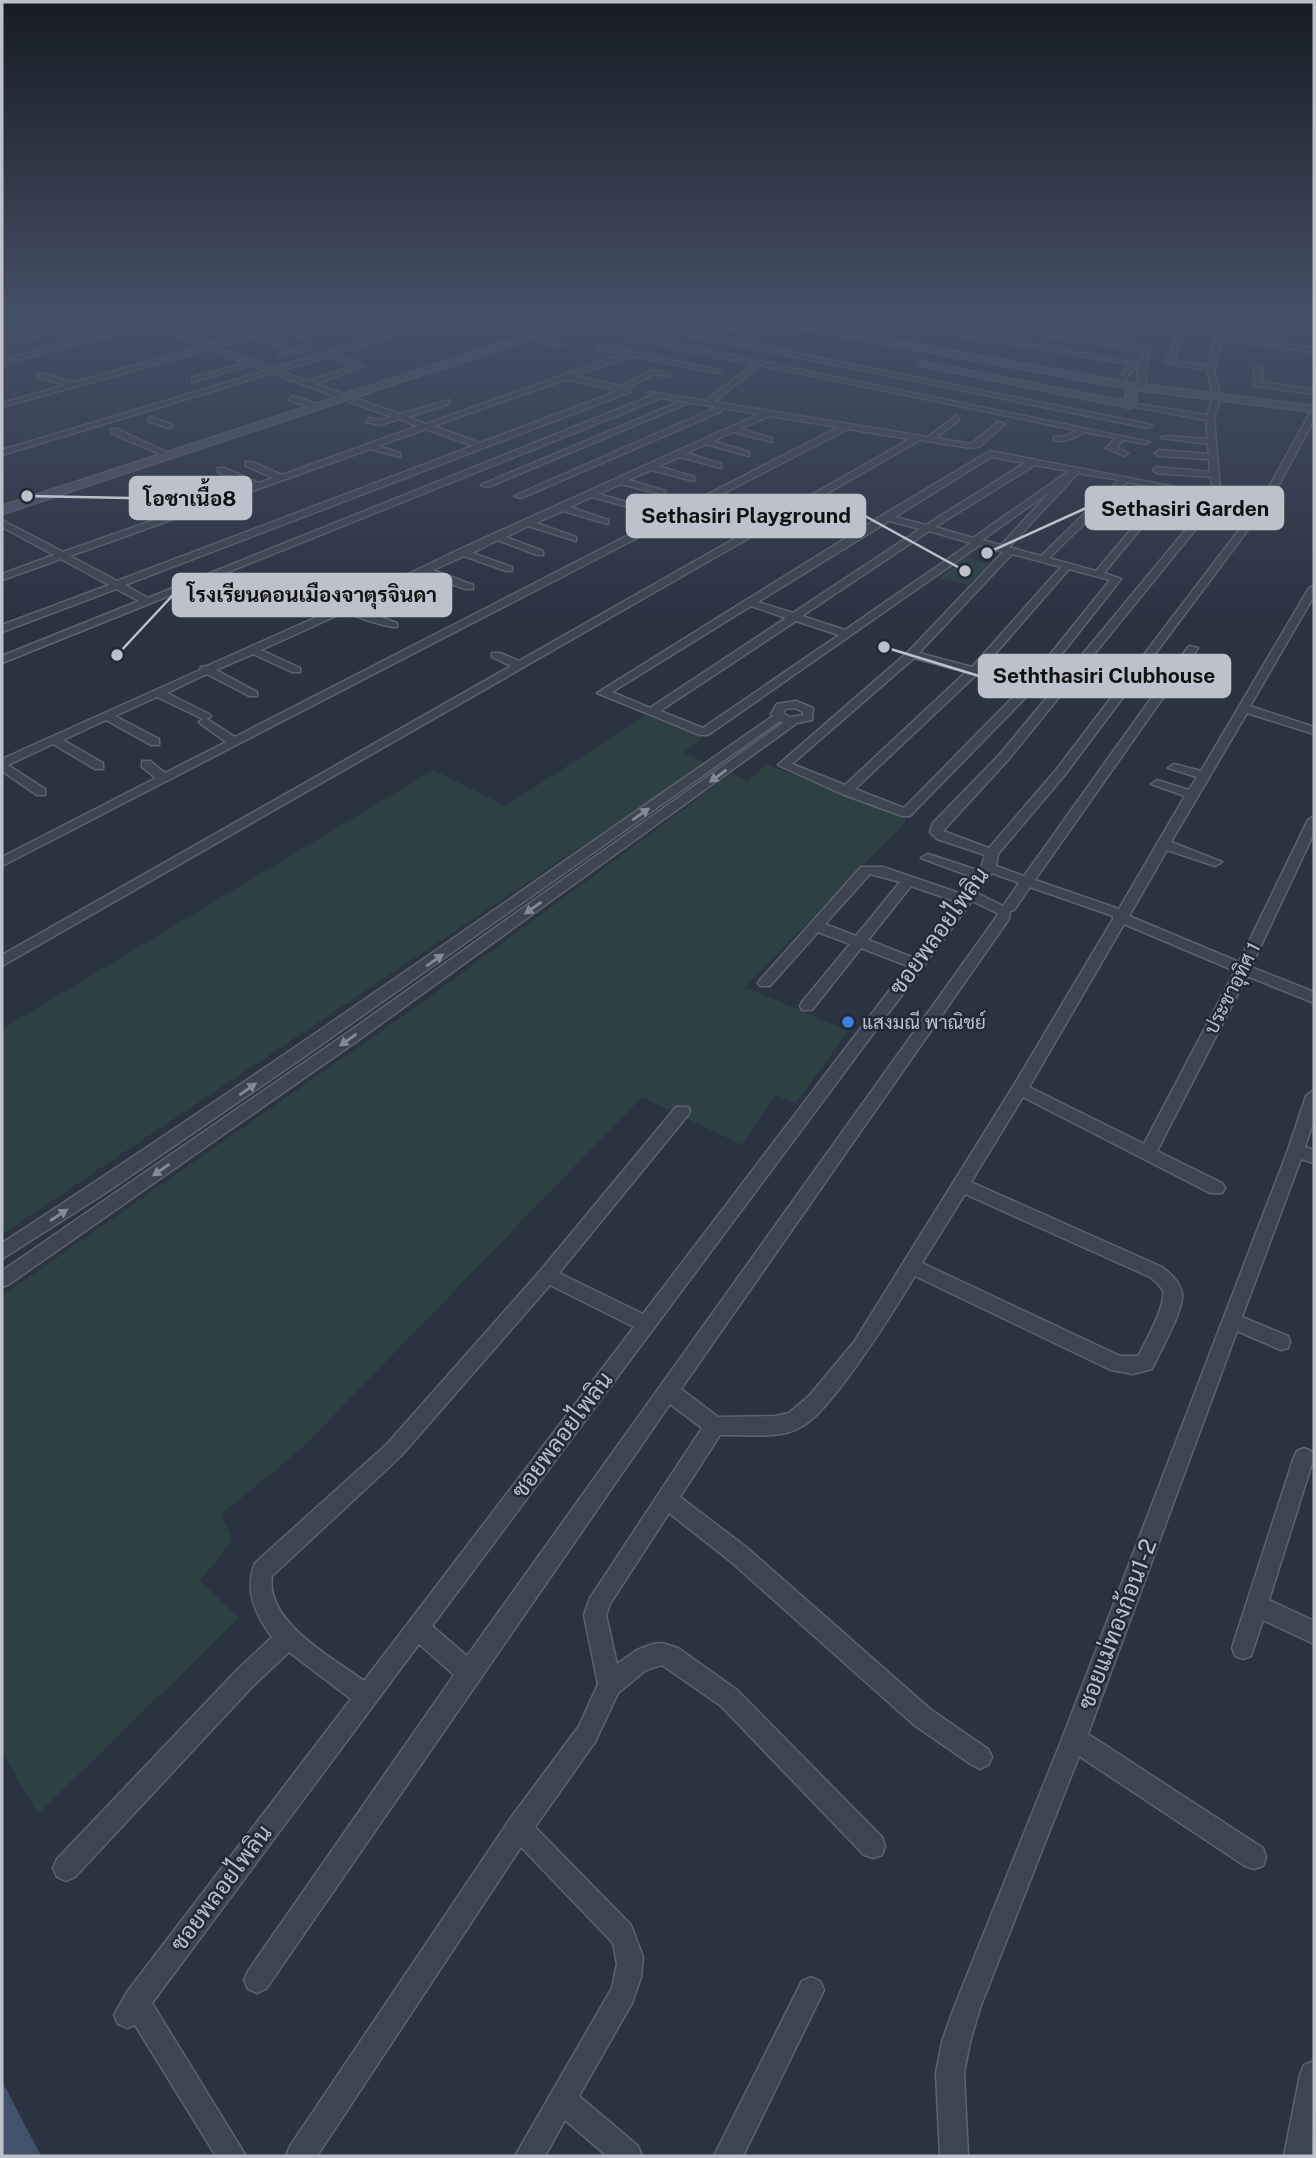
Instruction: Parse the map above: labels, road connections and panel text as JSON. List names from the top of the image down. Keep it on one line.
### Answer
{"streets":{"street":["ซอยพลอยไพลิน","ประชาอุทิศ 1","ซอยแม่ทองก้อน1-2"]},"places":["โอชาเนื้อ8","Sethasiri Garden","Sethasiri Playground","Seththasiri Clubhouse","โรงเรียนดอนเมืองจาตุรจินดา","แสงมณี พาณิชย์"]}
